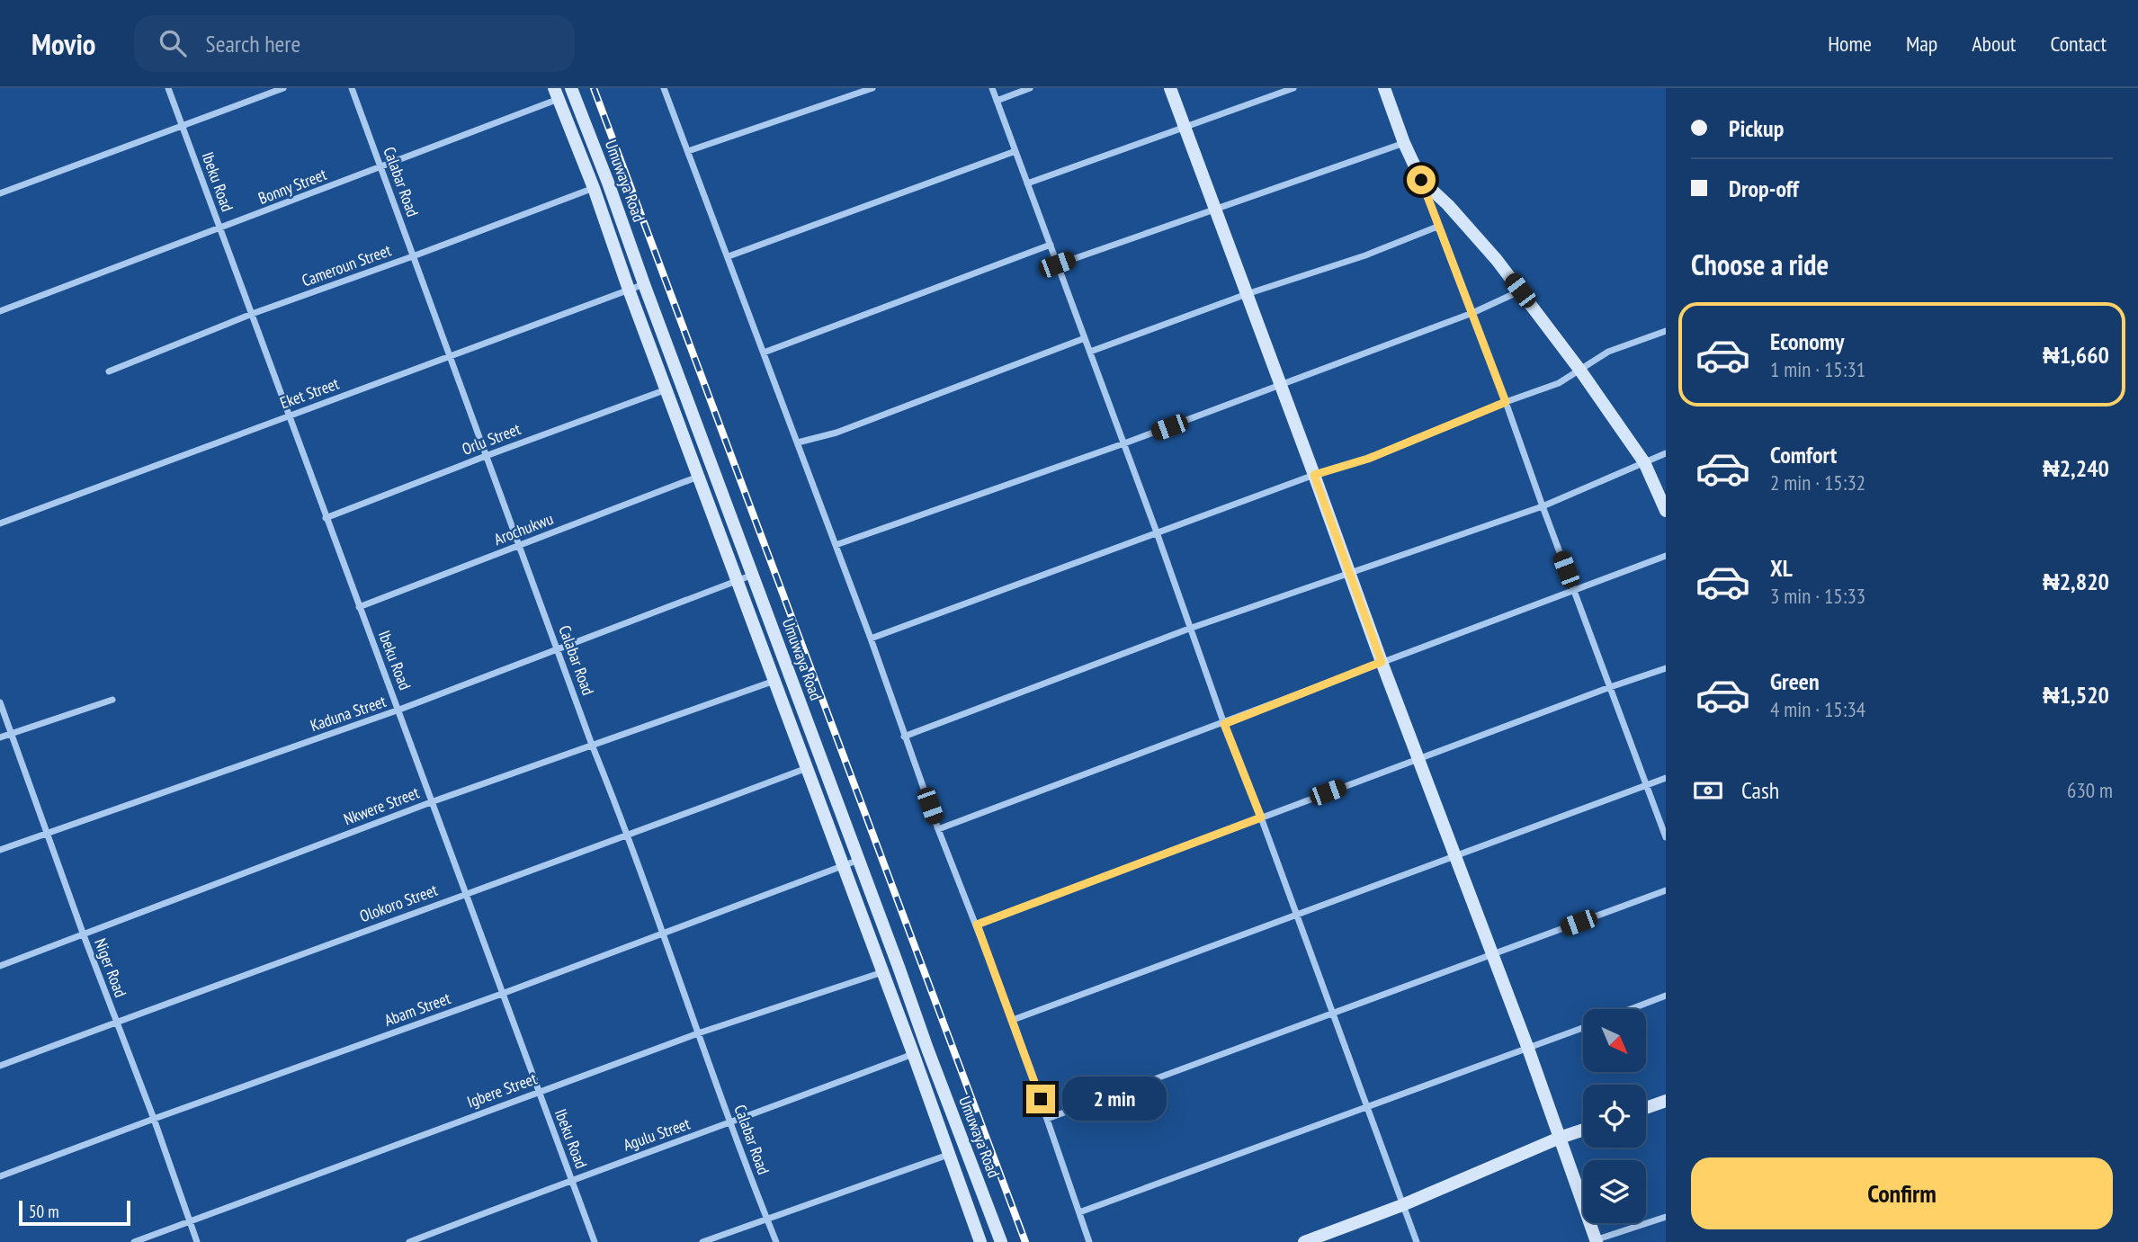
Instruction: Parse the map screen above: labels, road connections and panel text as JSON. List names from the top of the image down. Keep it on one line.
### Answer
{"streets":{"street":["Umuwaya Road","Ibeku Road","Calabar Road","Bonny Street","Cameroun Street","Eket Street","Orlu Street","Arochukwu","Kaduna Street","Nkwere Street","Olokoro Street","Niger Road","Abam Street","Igbere Street","Agulu Street"]},"crossings":[["Umuwaya Road","Bonny Street"],["Umuwaya Road","Cameroun Street"],["Umuwaya Road","Eket Street"],["Umuwaya Road","Orlu Street"],["Umuwaya Road","Arochukwu"],["Umuwaya Road","Kaduna Street"],["Umuwaya Road","Nkwere Street"],["Umuwaya Road","Olokoro Street"],["Umuwaya Road","Abam Street"],["Umuwaya Road","Igbere Street"],["Umuwaya Road","Agulu Street"],["Ibeku Road","Bonny Street"],["Ibeku Road","Cameroun Street"],["Ibeku Road","Eket Street"],["Ibeku Road","Orlu Street"],["Ibeku Road","Arochukwu"],["Ibeku Road","Kaduna Street"],["Ibeku Road","Nkwere Street"],["Ibeku Road","Olokoro Street"],["Ibeku Road","Abam Street"],["Ibeku Road","Igbere Street"],["Ibeku Road","Agulu Street"],["Calabar Road","Bonny Street"],["Calabar Road","Cameroun Street"],["Calabar Road","Eket Street"],["Calabar Road","Orlu Street"],["Calabar Road","Arochukwu"],["Calabar Road","Kaduna Street"],["Calabar Road","Nkwere Street"],["Calabar Road","Olokoro Street"],["Calabar Road","Abam Street"],["Calabar Road","Igbere Street"],["Calabar Road","Agulu Street"],["Kaduna Street","Niger Road"],["Nkwere Street","Niger Road"],["Olokoro Street","Niger Road"],["Niger Road","Abam Street"],["Niger Road","Igbere Street"]],"scale_bar":"50 m","north":"bottom right","page":{"header":"Movio","search":"Search here","nav":["Home","Map","About","Contact"],"banner":["Pickup","Drop-off"],"heading":"Choose a ride","list":[{"name":"Economy","note":"1 min · 15:31","value":"₦1,660"},{"name":"Comfort","note":"2 min · 15:32","value":"₦2,240"},{"name":"XL","note":"3 min · 15:33","value":"₦2,820"},{"name":"Green","note":"4 min · 15:34","value":"₦1,520"}],"pay":["Cash","630 m"],"bubble":"2 min","buttons":"Confirm","scale":"50 m"}}
